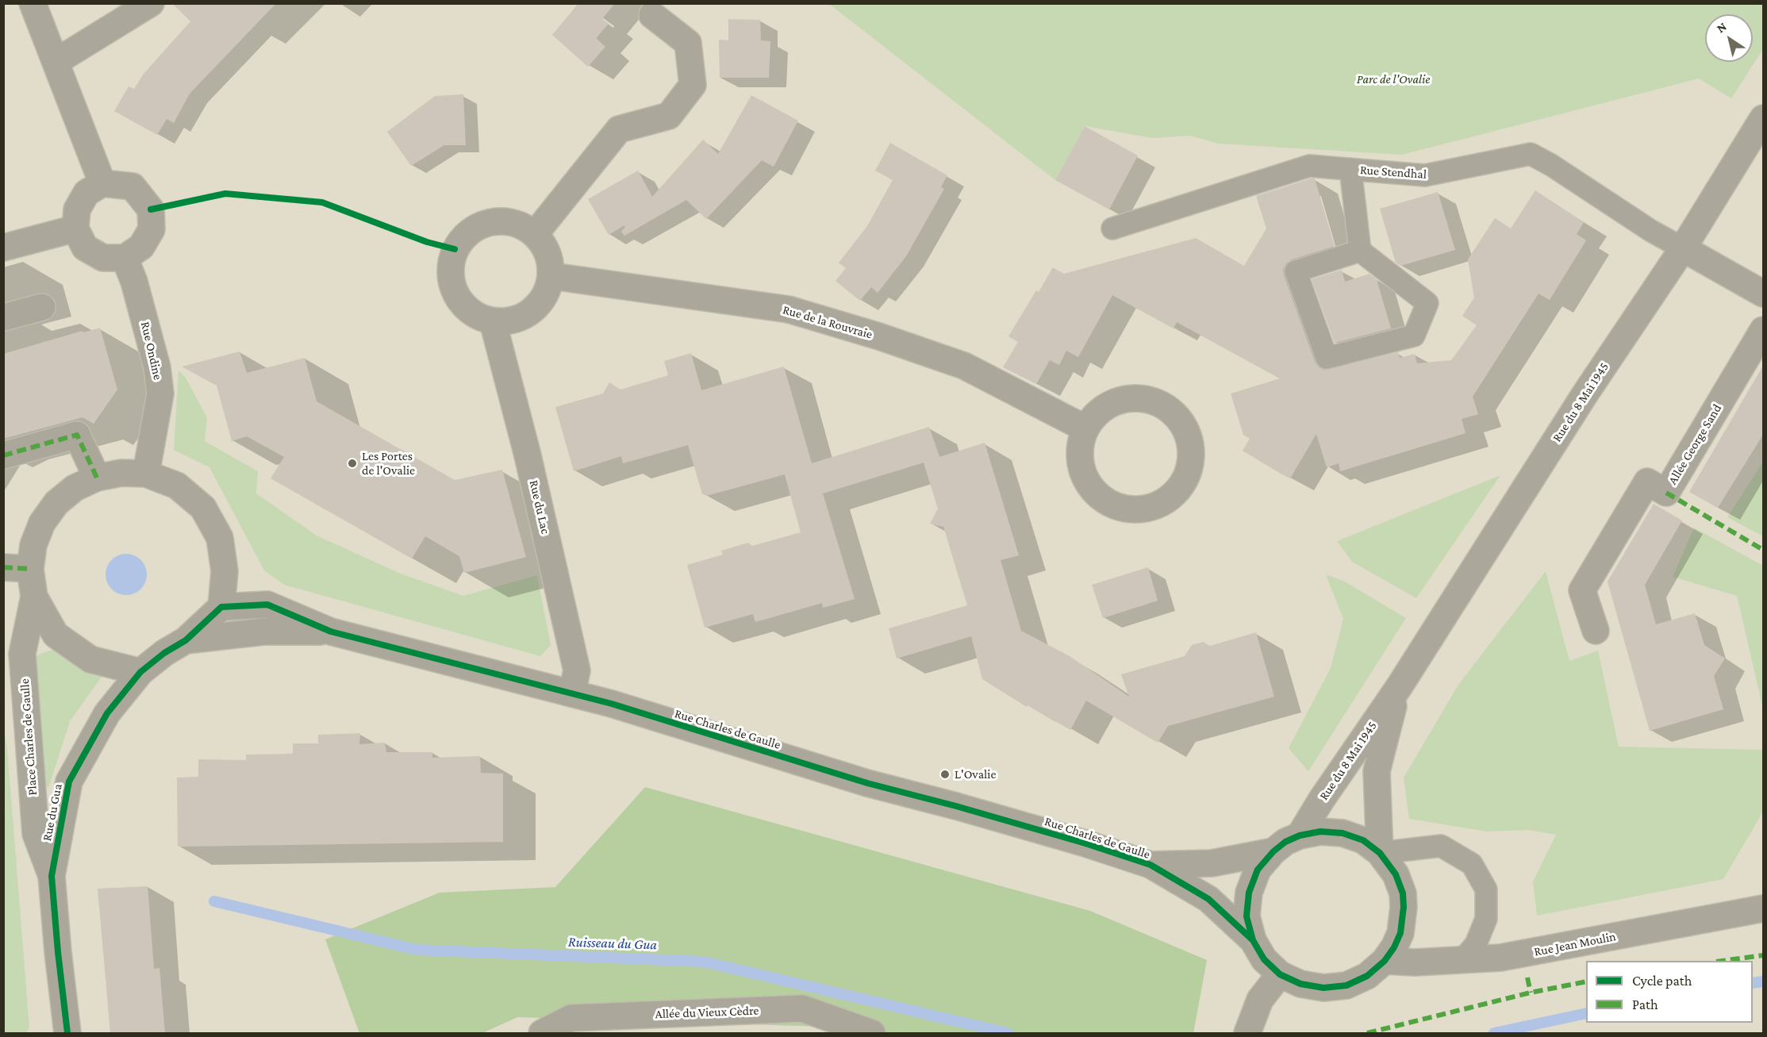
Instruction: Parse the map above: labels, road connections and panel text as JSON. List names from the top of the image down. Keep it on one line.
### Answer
{"streets":{"street":["Rue de la Rouvraie","Rue Ondine","Rue du 8 Mai 1945","Allée George Sand","Rue du Lac","Rue Charles de Gaulle","Place Charles de Gaulle","Rue du Gua","Rue Jean Moulin","Allée du Vieux Cèdre"],"lane":["Rue Stendhal"]},"crossings":[["Rue Stendhal","Rue du 8 Mai 1945"],["Rue de la Rouvraie","Rue du Lac"],["Rue Ondine","Place Charles de Gaulle"],["Rue du 8 Mai 1945","Rue Charles de Gaulle"],["Rue du 8 Mai 1945","Rue Jean Moulin"],["Rue du Lac","Rue Charles de Gaulle"],["Rue Charles de Gaulle","Place Charles de Gaulle"],["Rue Charles de Gaulle","Rue du Gua"],["Rue Charles de Gaulle","Rue Jean Moulin"],["Place Charles de Gaulle","Rue du Gua"]],"water":["Ruisseau du Gua"],"parks":["Parc de l'Ovalie"],"places":["Les Portes de l'Ovalie","L'Ovalie"],"legend":["Cycle path","Path"],"north":"top left"}
